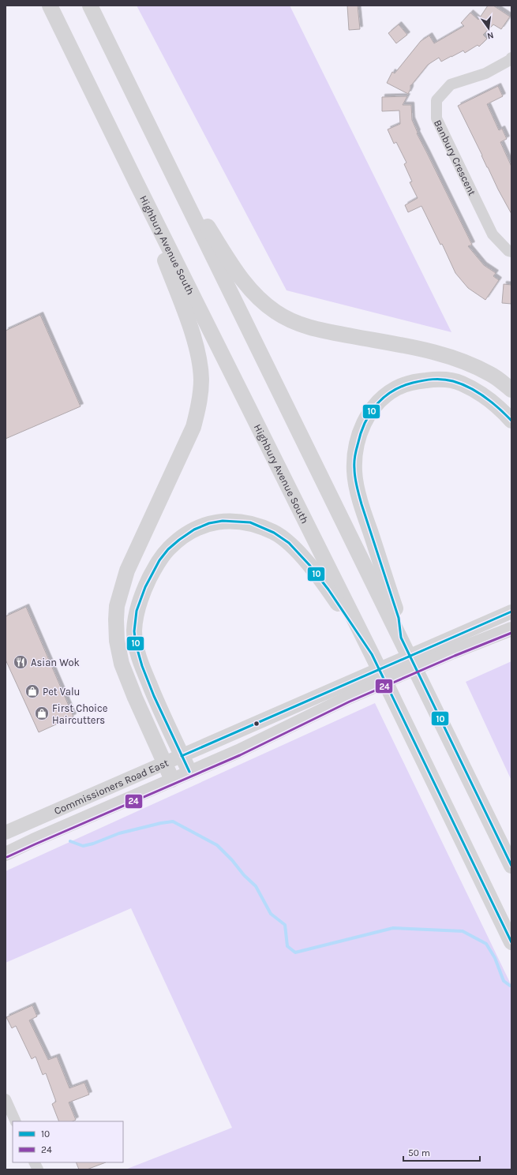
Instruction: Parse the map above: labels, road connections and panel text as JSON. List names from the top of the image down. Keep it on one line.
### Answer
{"streets":{"highway":["Highbury Avenue South"],"main road":["Commissioners Road East"],"street":["Banbury Crescent"]},"places":{"restaurant":["Asian Wok"],"shop":["Pet Valu","First Choice Haircutters"]},"lines":["transit line 10","transit line 24"],"legend":["10","24"],"scale_bar":"50 m","north":"bottom"}
